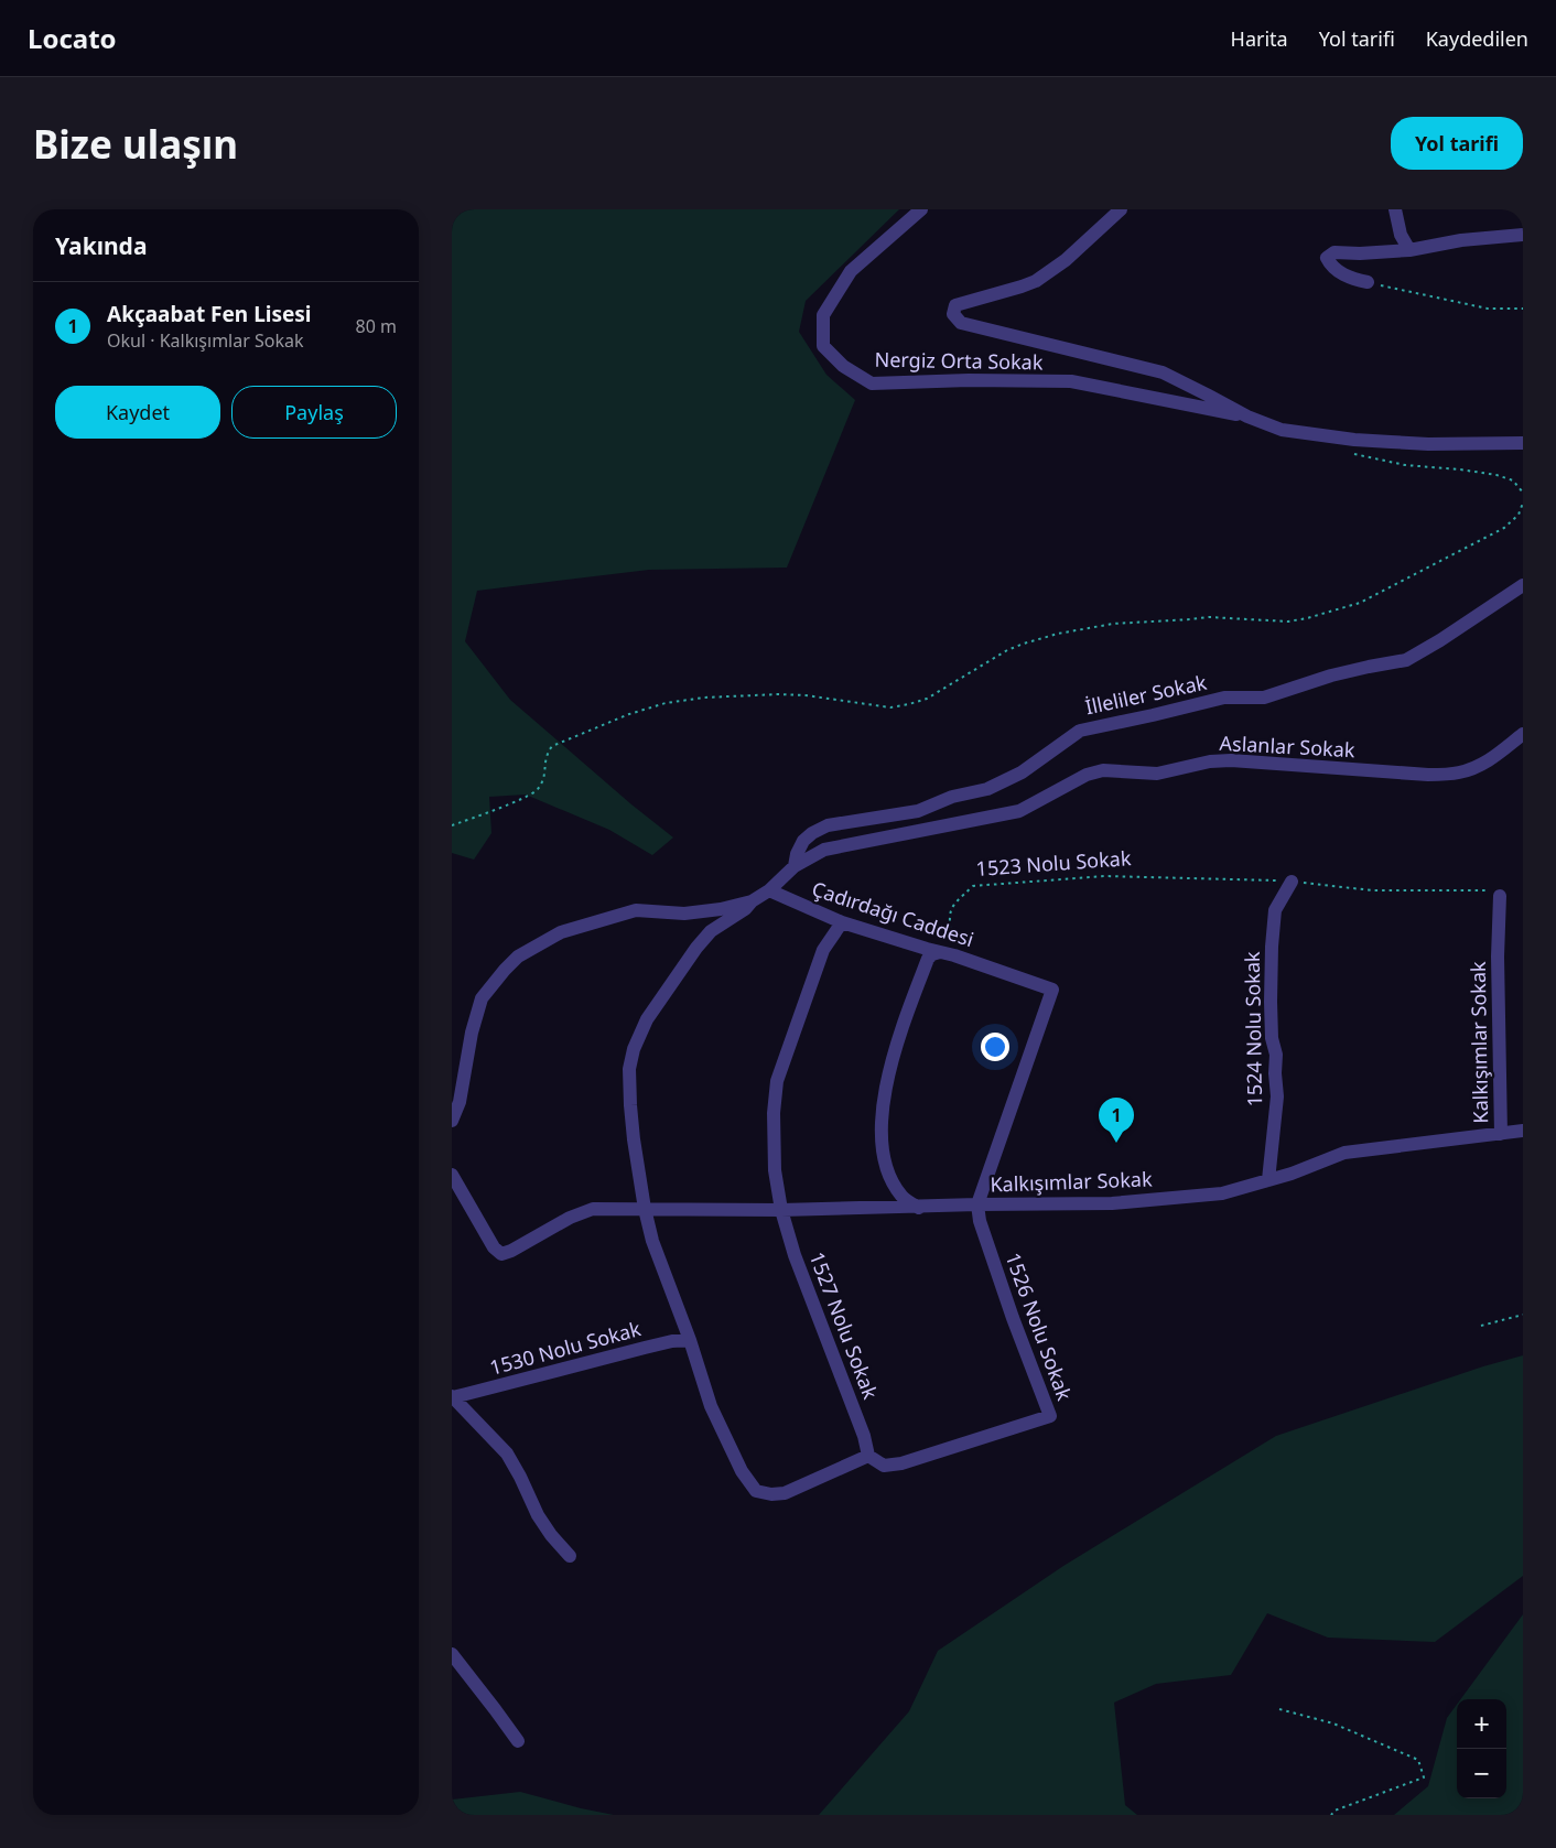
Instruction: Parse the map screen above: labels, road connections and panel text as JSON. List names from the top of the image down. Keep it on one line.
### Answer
{"streets":{"street":["Nergiz Orta Sokak","İlleliler Sokak","Aslanlar Sokak","Çadırdağı Caddesi","1524 Nolu Sokak","Kalkışımlar Sokak","1527 Nolu Sokak","1526 Nolu Sokak","1530 Nolu Sokak"],"path":["1523 Nolu Sokak"]},"crossings":[["İlleliler Sokak","Aslanlar Sokak"],["Aslanlar Sokak","Çadırdağı Caddesi"],["1523 Nolu Sokak","Çadırdağı Caddesi"],["1523 Nolu Sokak","1524 Nolu Sokak"],["1523 Nolu Sokak","Kalkışımlar Sokak"],["Çadırdağı Caddesi","Kalkışımlar Sokak"],["Çadırdağı Caddesi","1527 Nolu Sokak"],["Çadırdağı Caddesi","1526 Nolu Sokak"],["1524 Nolu Sokak","Kalkışımlar Sokak"],["Kalkışımlar Sokak","1527 Nolu Sokak"],["Kalkışımlar Sokak","1526 Nolu Sokak"],["1527 Nolu Sokak","1526 Nolu Sokak"]],"page":{"header":"Locato","nav":["Harita","Yol tarifi","Kaydedilen"],"buttons":["Yol tarifi",["Kaydet","Paylaş"]],"title":"Bize ulaşın","heading":"Yakında","list":[{"mark":"1","name":"Akçaabat Fen Lisesi","note":"Okul · Kalkışımlar Sokak","value":"80 m"}],"pins":"1","map_buttons":["+","−"]}}
